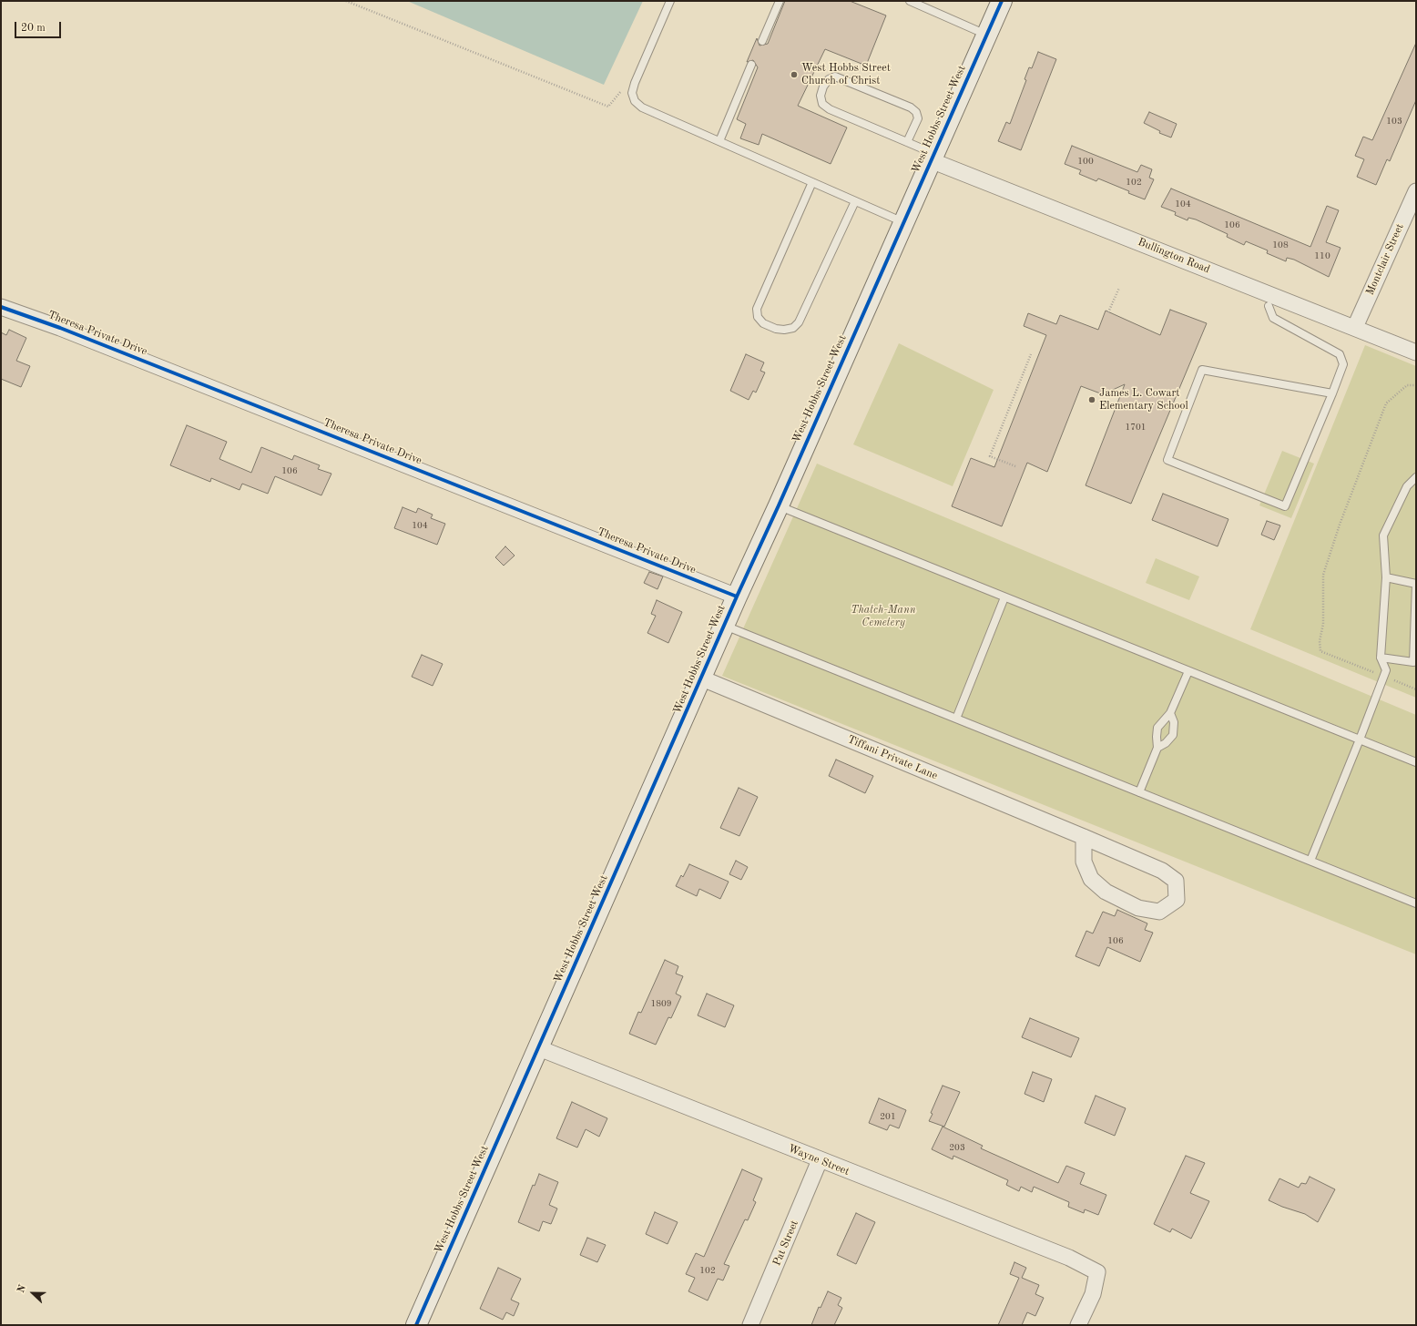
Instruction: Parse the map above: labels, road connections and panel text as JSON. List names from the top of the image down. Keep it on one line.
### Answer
{"streets":{"street":["West Hobbs Street West","Bullington Road","Montclair Street","Theresa Private Drive","Tiffani Private Lane","Wayne Street","Pat Street"]},"crossings":[["West Hobbs Street West","Bullington Road"],["West Hobbs Street West","Theresa Private Drive"],["West Hobbs Street West","Tiffani Private Lane"],["West Hobbs Street West","Wayne Street"],["Bullington Road","Montclair Street"],["Wayne Street","Pat Street"]],"parks":["Thatch-Mann Cemetery"],"places":["West Hobbs Street Church of Christ","James L. Cowart Elementary School"],"house_numbers":["103","100","102","104","106","108","110","1701","106","104","106","1809","201","203","102"],"scale_bar":"20 m","north":"left"}
